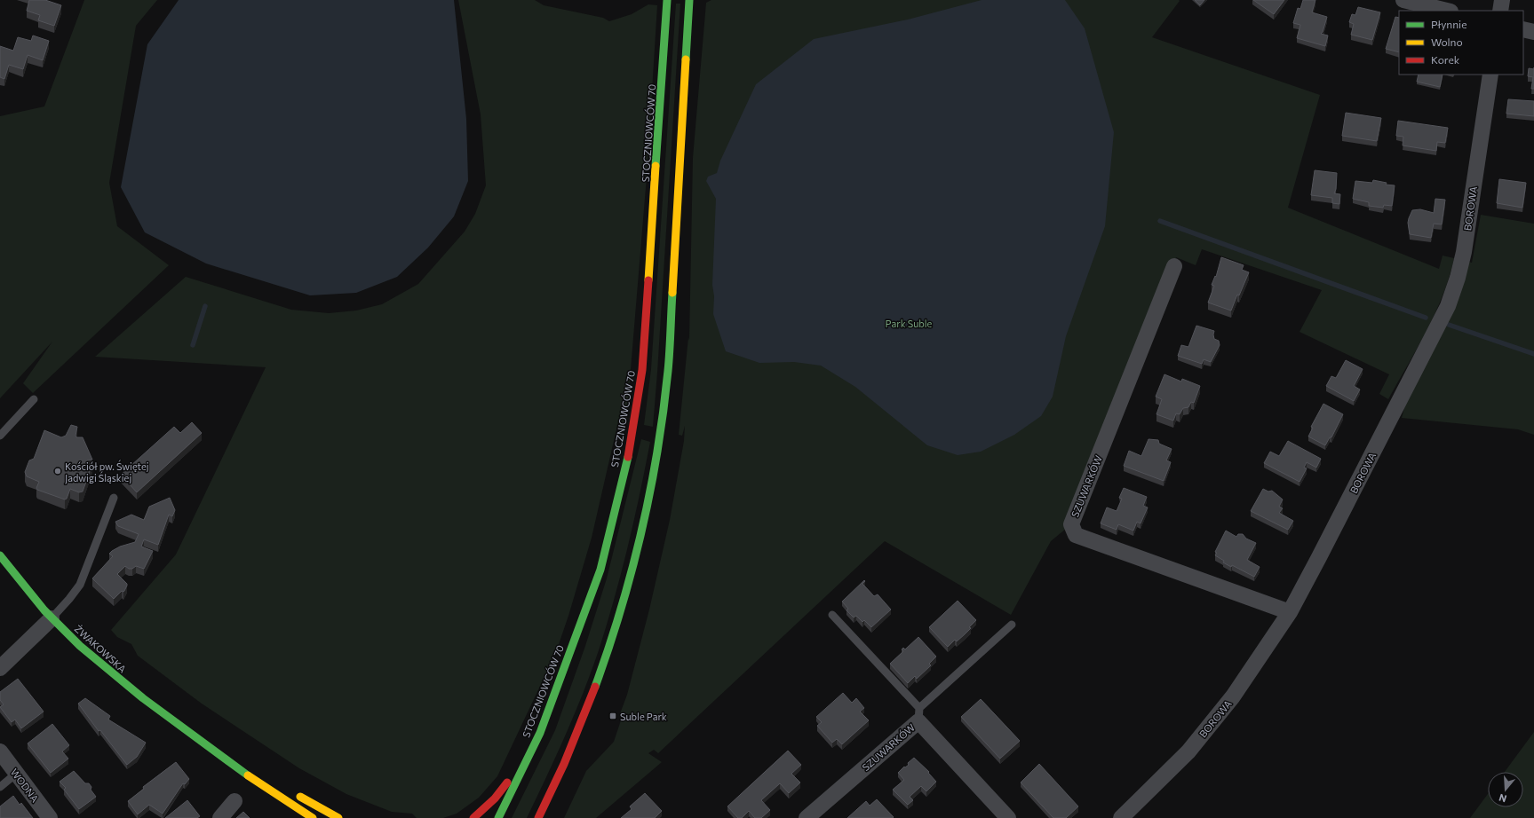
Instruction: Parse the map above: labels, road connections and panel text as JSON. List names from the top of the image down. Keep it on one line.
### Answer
{"streets":{"street":["STOCZNIOWCÓW 70","BOROWA","SZUWARKÓW","ŻWAKOWSKA","WODNA"]},"crossings":[["BOROWA","SZUWARKÓW"]],"parks":["Park Suble"],"places":{"other":["Kościół pw. Świętej Jadwigi Śląskiej"],"transit":["Suble Park"]},"legend":["Płynnie","Wolno","Korek"],"north":"bottom"}
